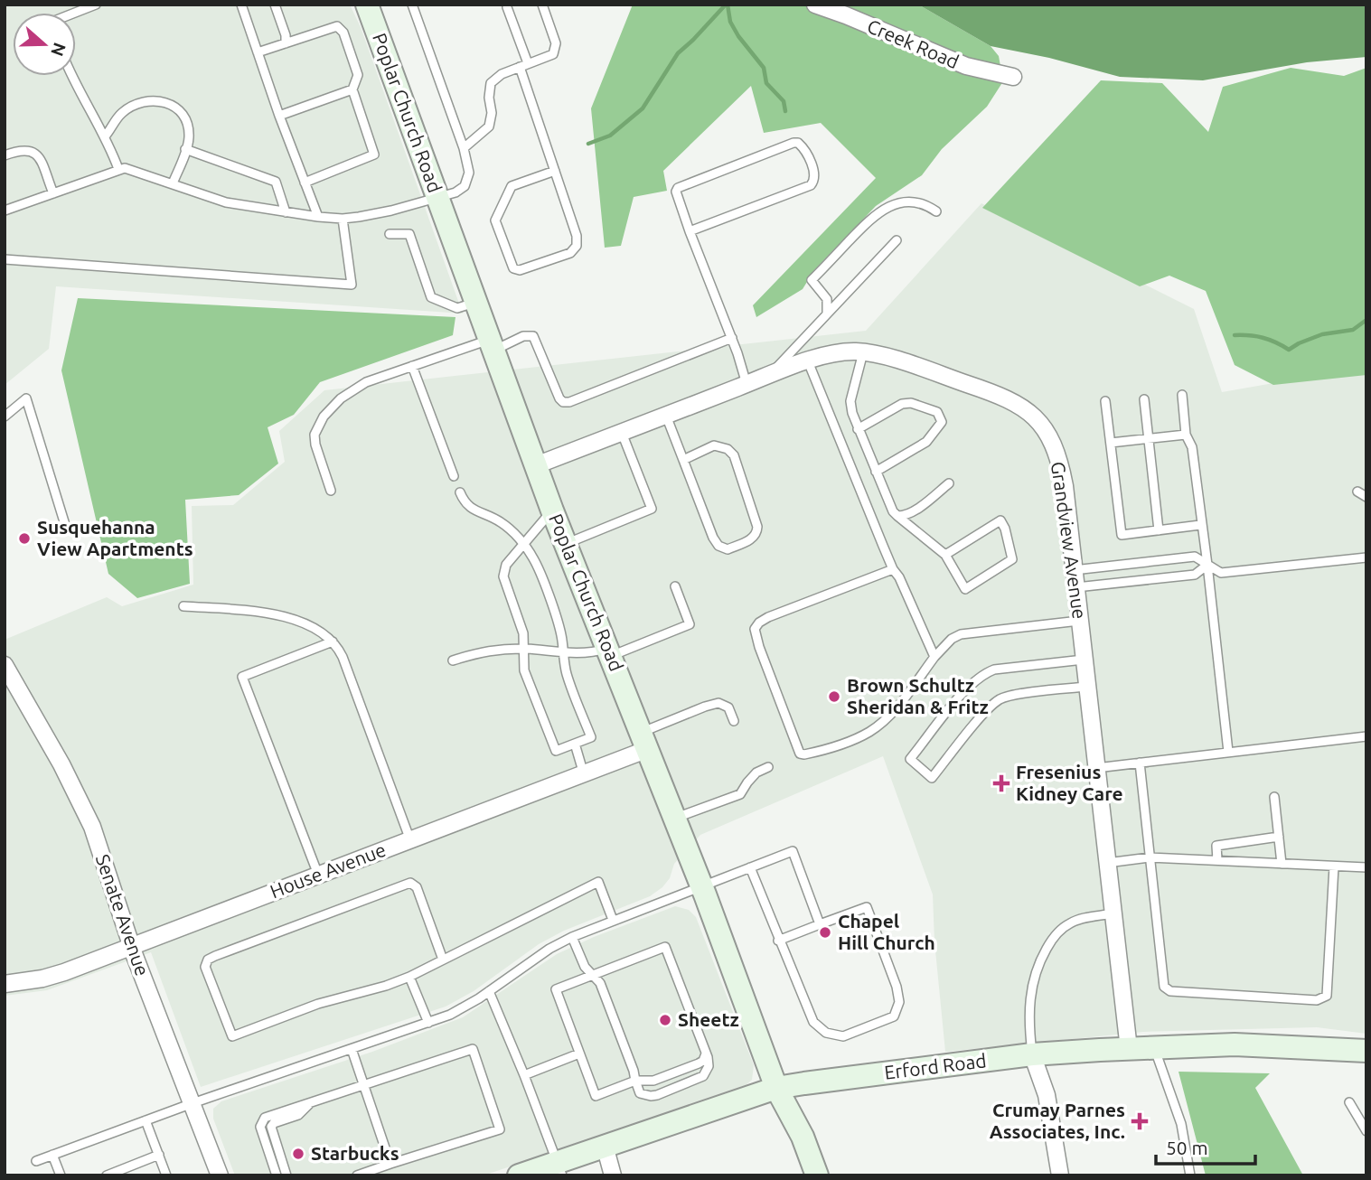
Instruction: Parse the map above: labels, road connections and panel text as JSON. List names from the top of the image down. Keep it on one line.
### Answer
{"streets":{"street":["Creek Road","Poplar Church Road","Grandview Avenue","House Avenue","Senate Avenue","Erford Road"]},"crossings":[["Poplar Church Road","Grandview Avenue"],["Poplar Church Road","House Avenue"],["Poplar Church Road","Erford Road"],["Grandview Avenue","Erford Road"],["House Avenue","Senate Avenue"]],"places":{"other":["Susquehanna View Apartments","Brown Schultz Sheridan & Fritz","Chapel Hill Church","Sheetz","Starbucks"],"health":["Fresenius Kidney Care","Crumay Parnes Associates, Inc."]},"scale_bar":"50 m","north":"right"}
